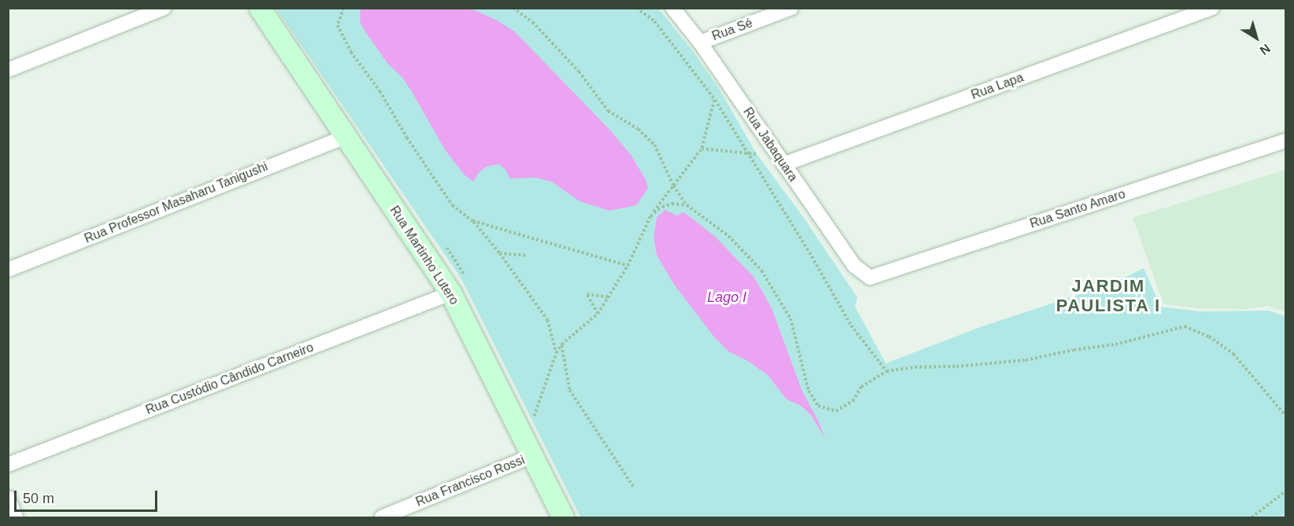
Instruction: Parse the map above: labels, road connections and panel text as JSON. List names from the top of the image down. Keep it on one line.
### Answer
{"streets":{"street":["Rua Sé","Rua Lapa","Rua Jabaquara","Rua Professor Masaharu Tanigushi","Rua Santo Amaro","Rua Martinho Lutero","Rua Custódio Cândido Carneiro","Rua Francisco Rossi"]},"crossings":[["Rua Sé","Rua Jabaquara"],["Rua Lapa","Rua Jabaquara"],["Rua Jabaquara","Rua Santo Amaro"],["Rua Professor Masaharu Tanigushi","Rua Martinho Lutero"],["Rua Martinho Lutero","Rua Custódio Cândido Carneiro"],["Rua Martinho Lutero","Rua Francisco Rossi"]],"districts":["JARDIM PAULISTA I"],"water":["Lago I"],"scale_bar":"50 m","north":"bottom right"}
